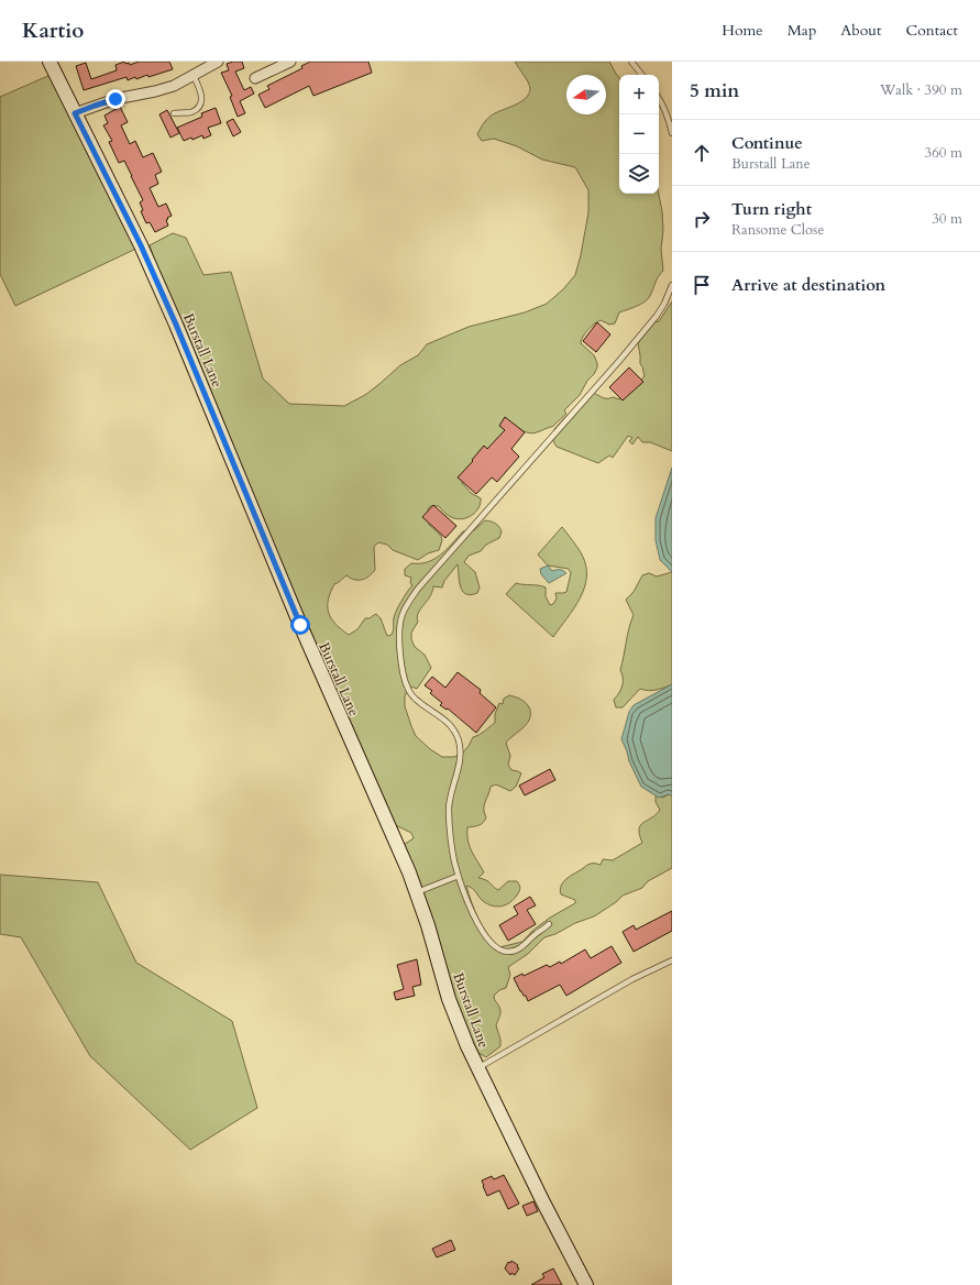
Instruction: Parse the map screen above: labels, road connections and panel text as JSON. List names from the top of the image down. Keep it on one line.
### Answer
{"streets":{"street":["Burstall Lane"]},"north":"left","page":{"header":"Kartio","nav":["Home","Map","About","Contact"],"heading":["5 min","Walk · 390 m"],"map_buttons":["+","−"],"list":[["Continue","Burstall Lane","360 m"],["Turn right","Ransome Close","30 m"],"Arrive at destination"]}}
